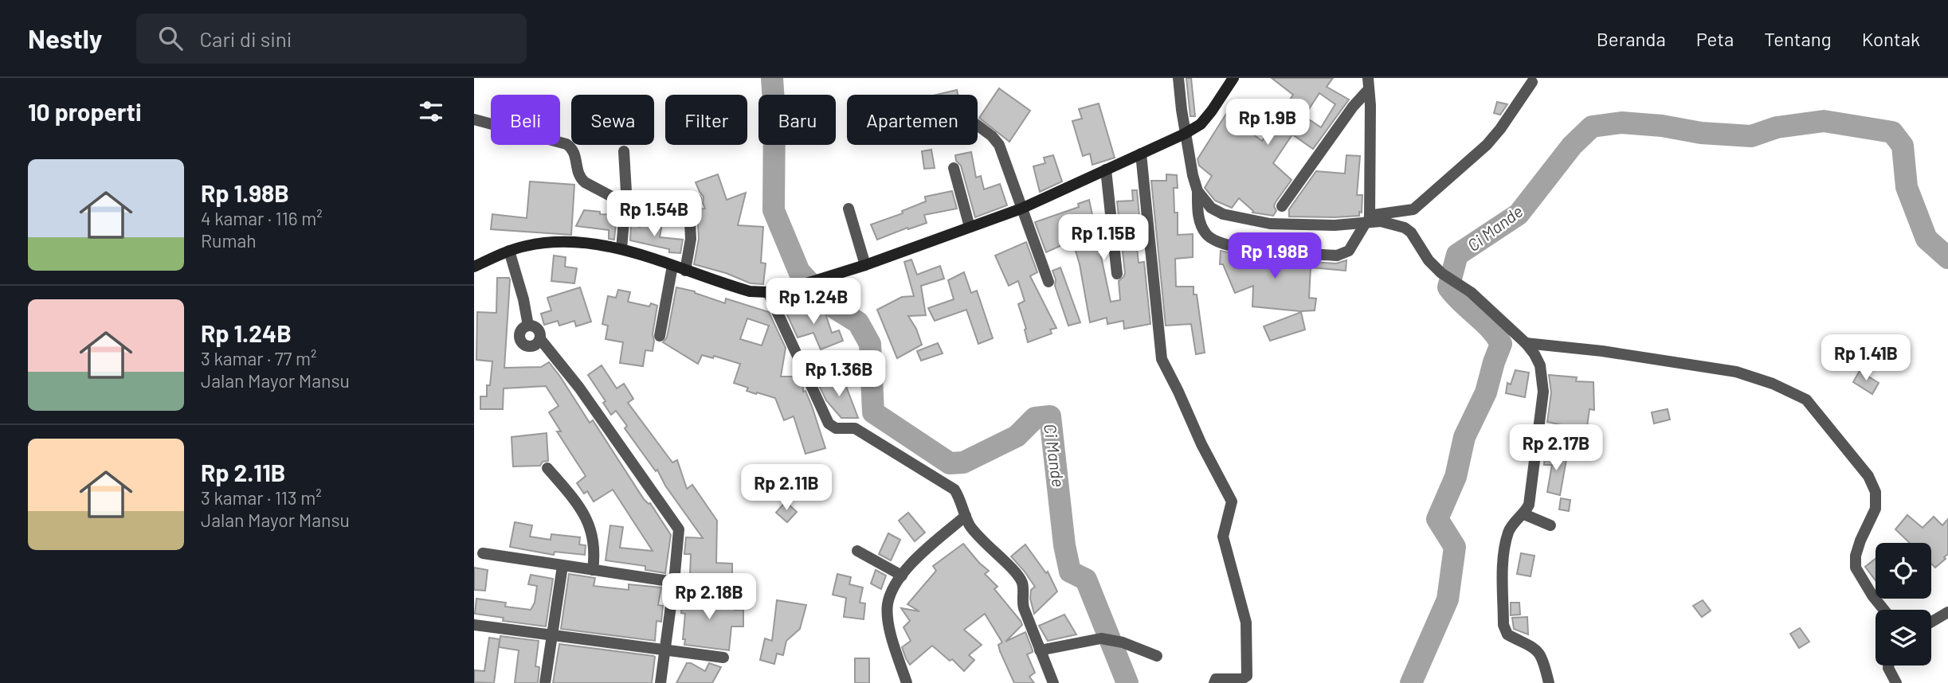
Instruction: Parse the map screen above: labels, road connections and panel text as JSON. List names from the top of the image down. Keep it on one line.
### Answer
{"water":["Ci Mande"],"page":{"header":"Nestly","search":"Cari di sini","nav":["Beranda","Peta","Tentang","Kontak"],"heading":"10 properti","chip":["Beli","Sewa","Filter","Baru","Apartemen"],"price":["Rp 1.9B","Rp 1.54B","Rp 1.15B","Rp 1.98B","Rp 1.24B","Rp 1.41B","Rp 1.36B","Rp 2.17B","Rp 2.11B","Rp 2.18B"],"list":[{"name":"Rp 1.98B","note":"4 kamar · 116 m² · Rumah"},{"name":"Rp 1.24B","note":"3 kamar · 77 m² · Jalan Mayor Mansu"},{"name":"Rp 2.11B","note":"3 kamar · 113 m² · Jalan Mayor Mansu"}]}}
